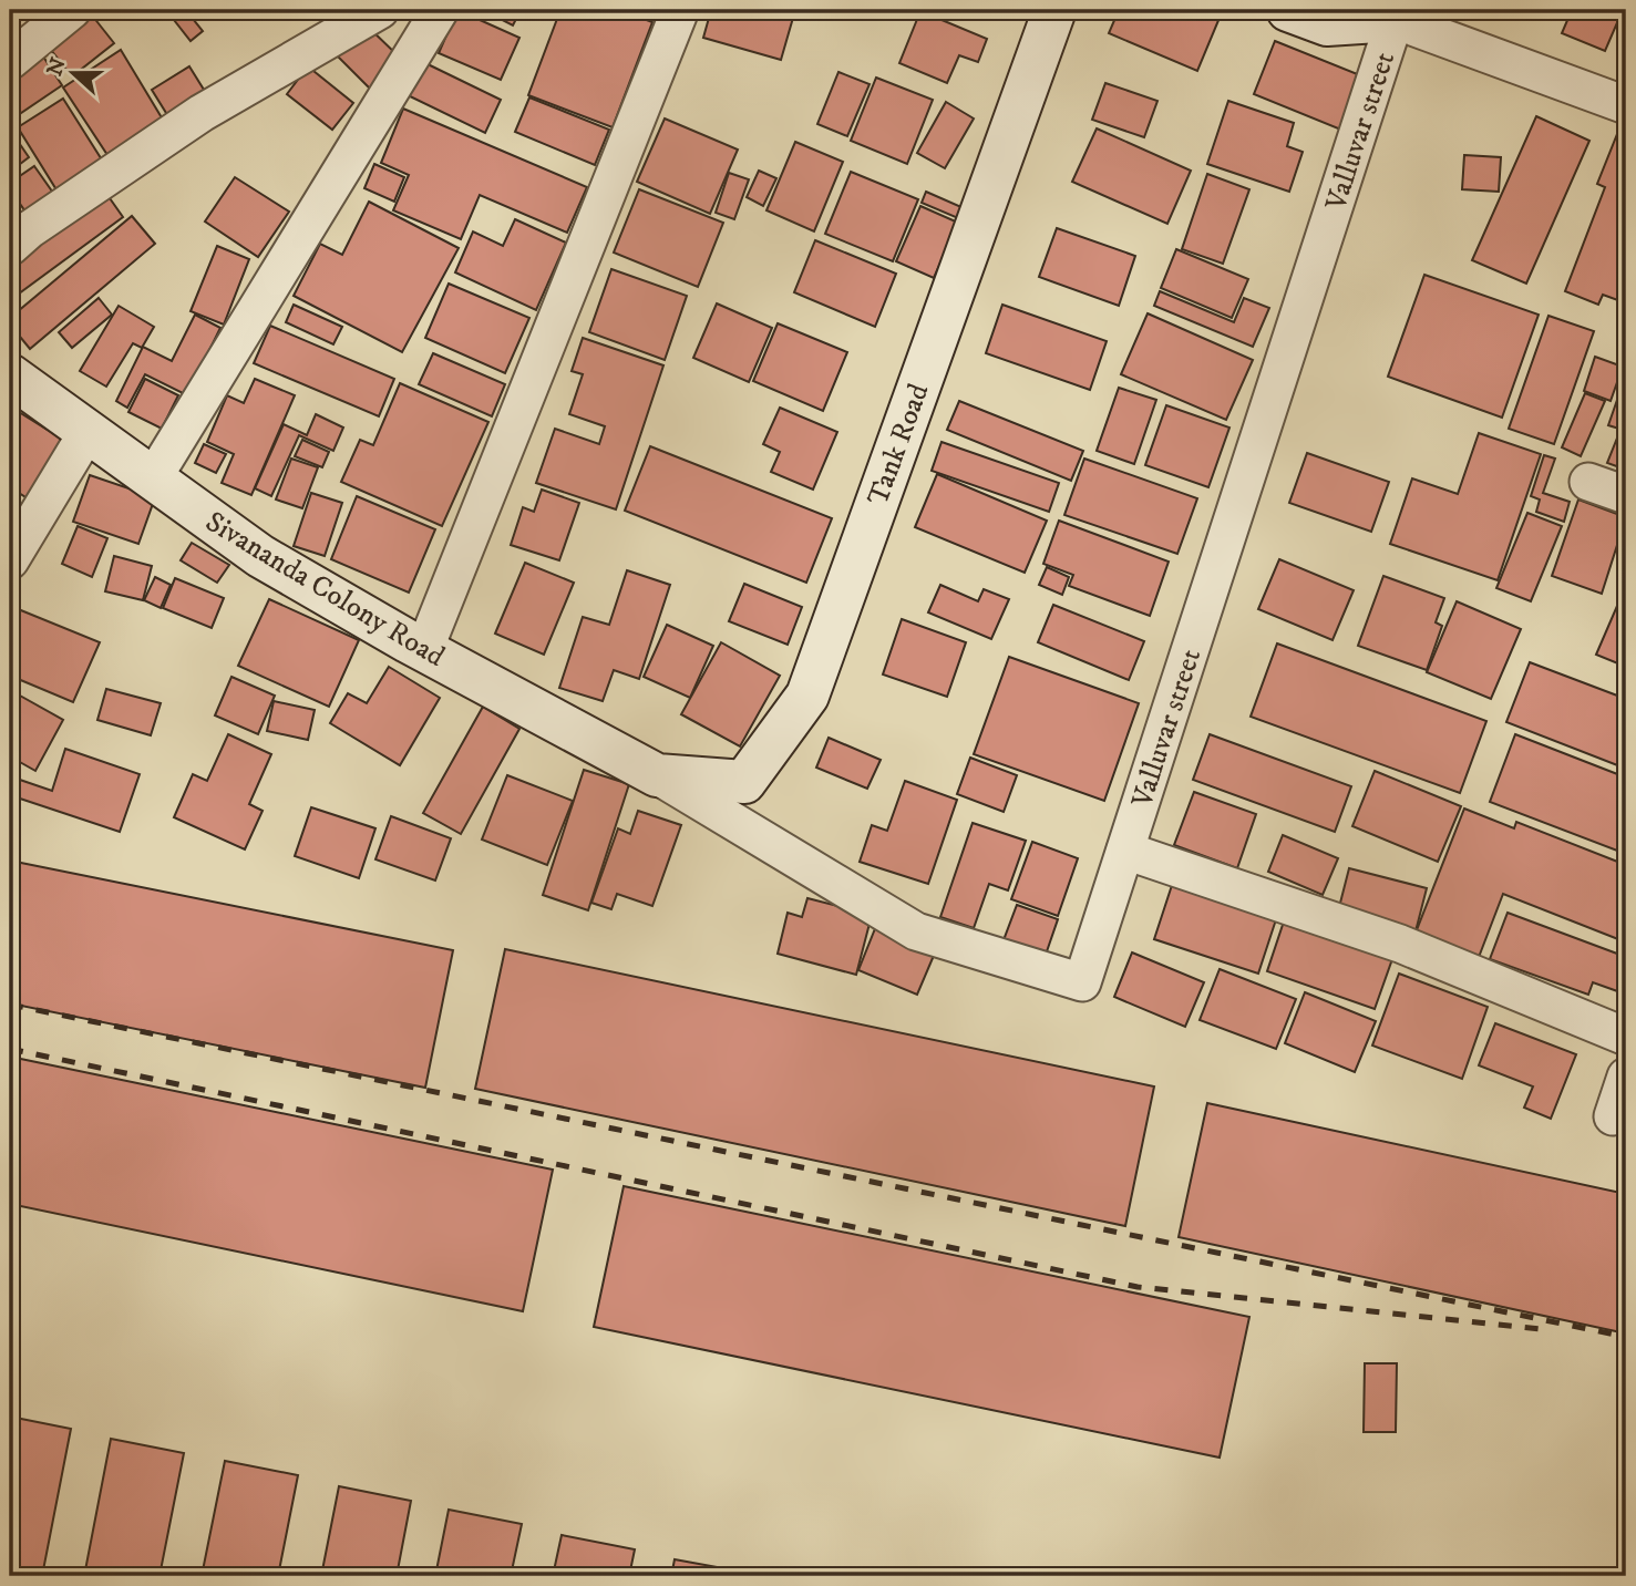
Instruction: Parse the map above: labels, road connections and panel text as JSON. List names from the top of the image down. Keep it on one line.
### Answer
{"streets":{"main road":["Tank Road","Sivananda Colony Road"],"street":["Valluvar street"]},"crossings":[["Valluvar street","Tank Road"],["Valluvar street","Sivananda Colony Road"],["Tank Road","Sivananda Colony Road"]],"north":"left"}
